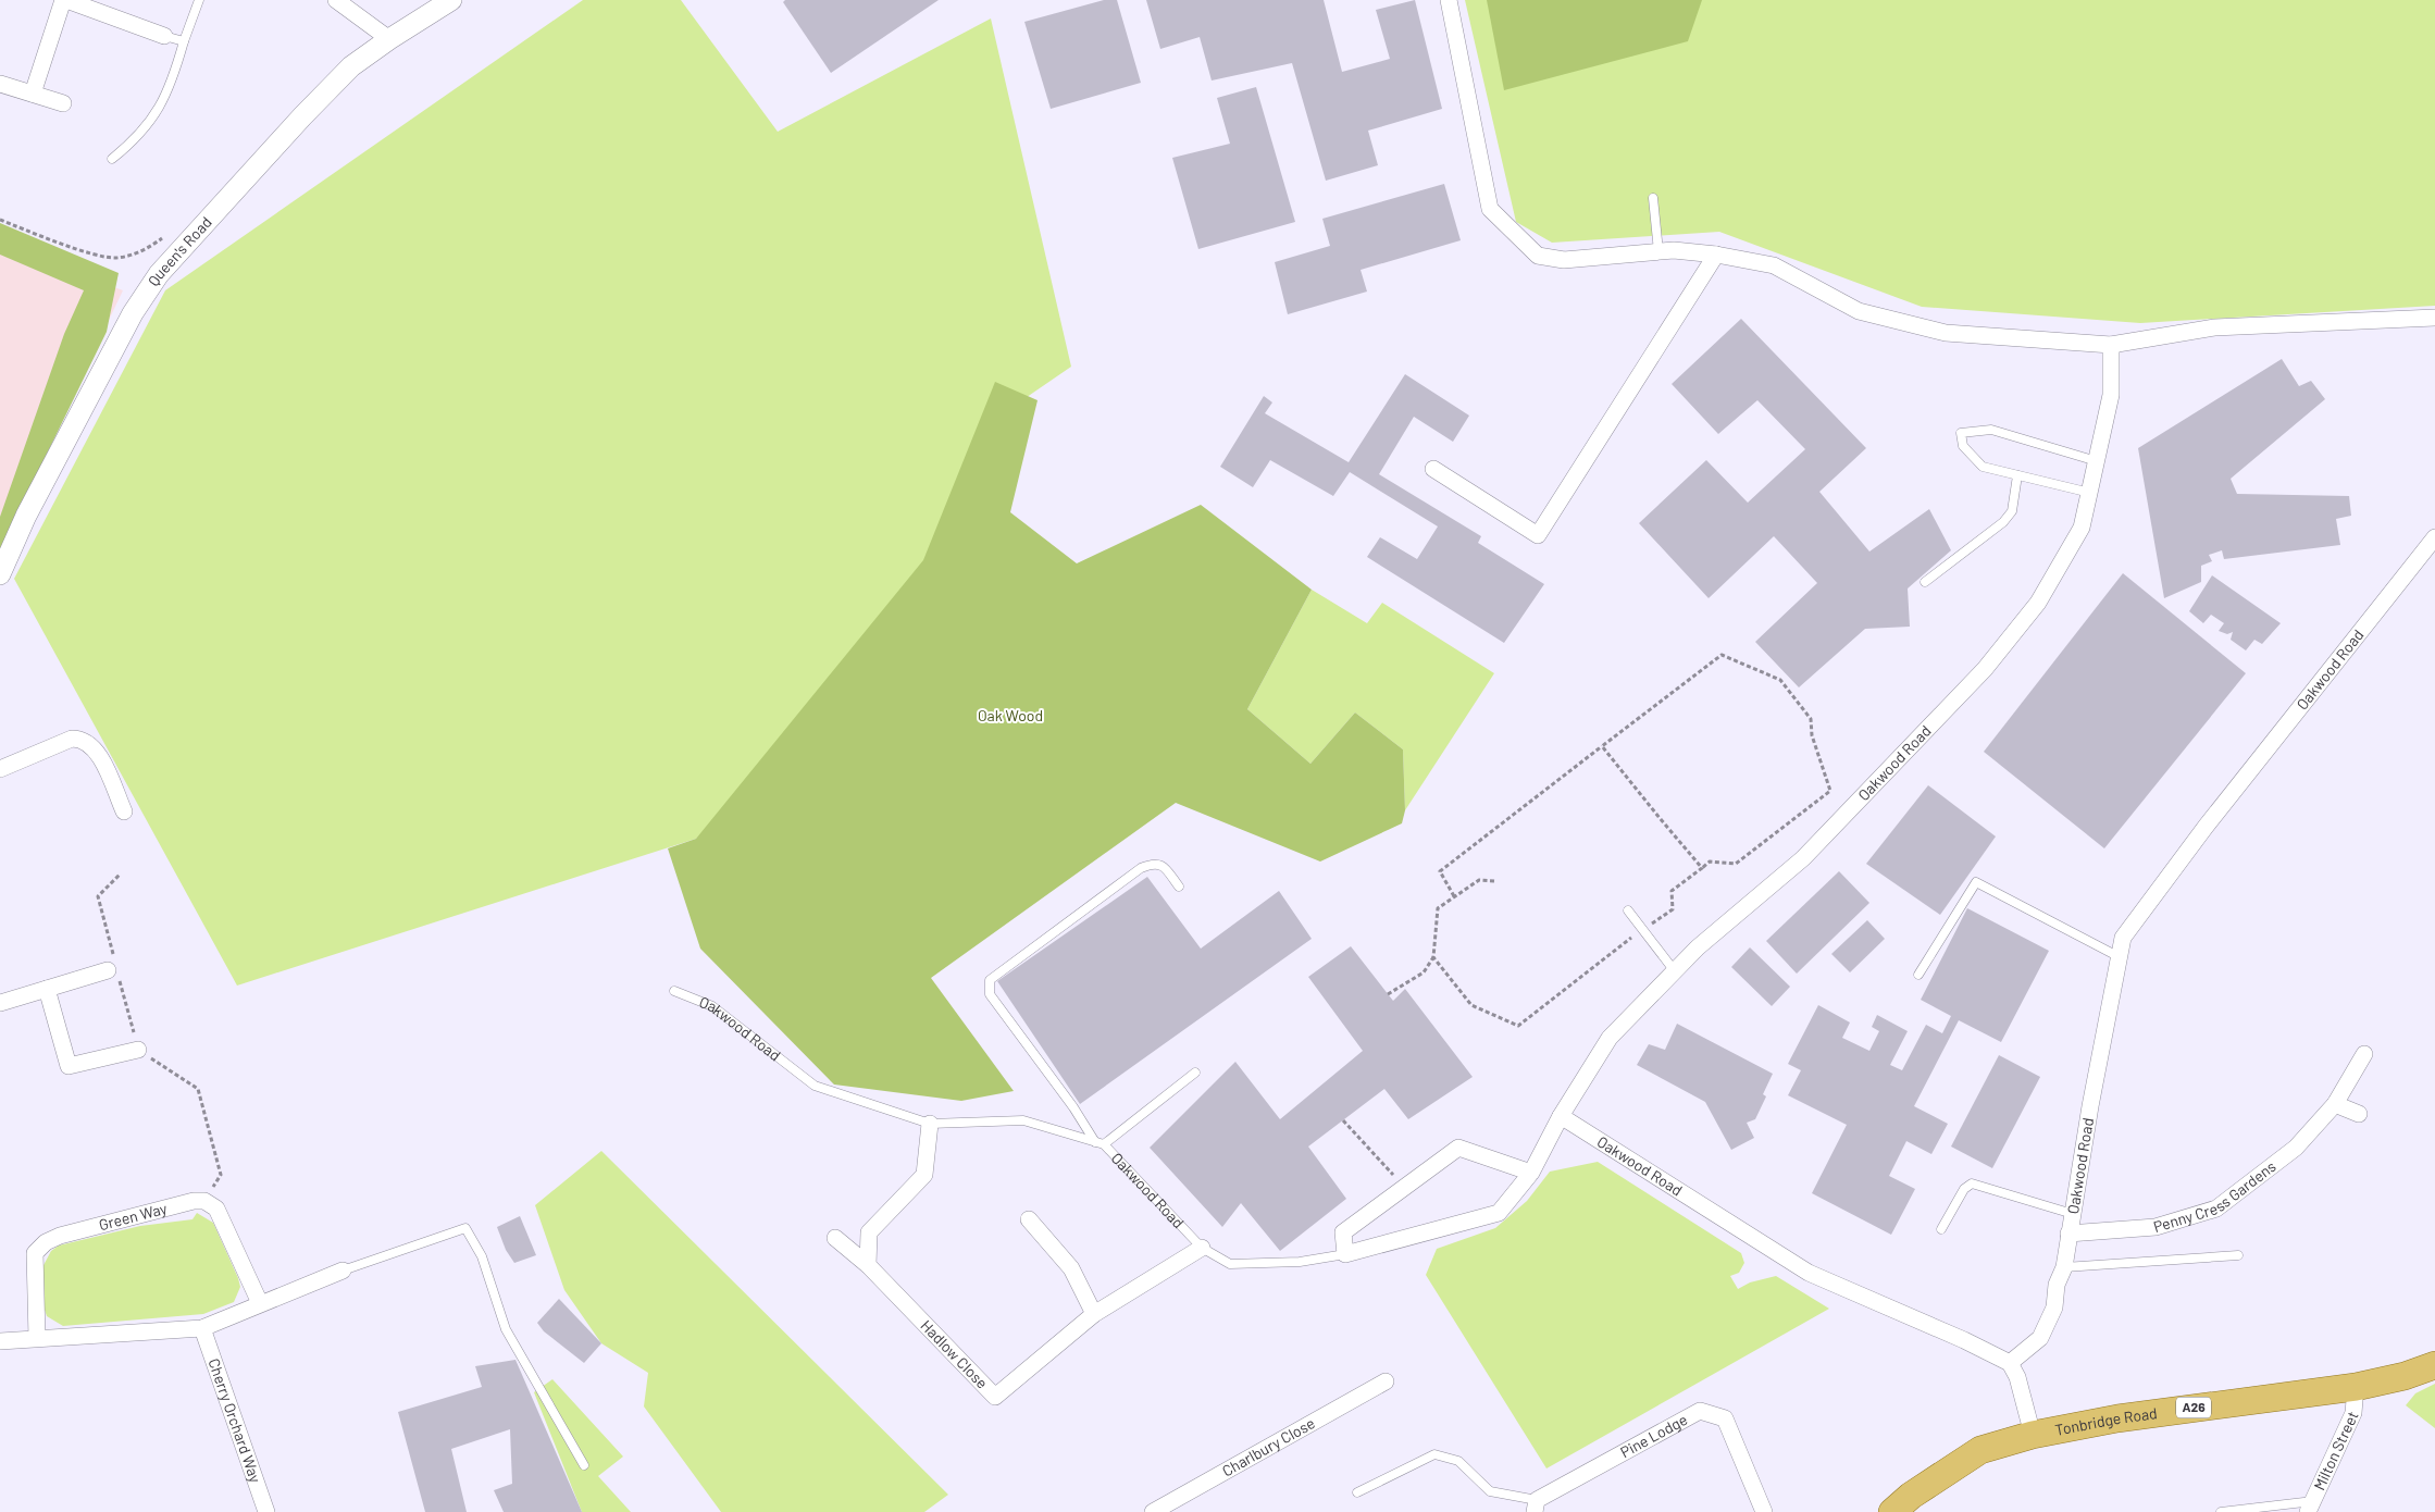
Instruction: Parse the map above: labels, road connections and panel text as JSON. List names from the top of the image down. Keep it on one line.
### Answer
{"streets":{"main road":["A26","Tonbridge Road"],"street":["Queen's Road","Oakwood Road","Penny Cress Gardens","Green Way","Hadlow Close","Cherry Orchard Way","Pine Lodge","Charlbury Close","Milton Street"]},"crossings":[["Oakwood Road","Penny Cress Gardens"],["Oakwood Road","Hadlow Close"],["Tonbridge Road","Milton Street"]],"parks":["Oak Wood"]}
